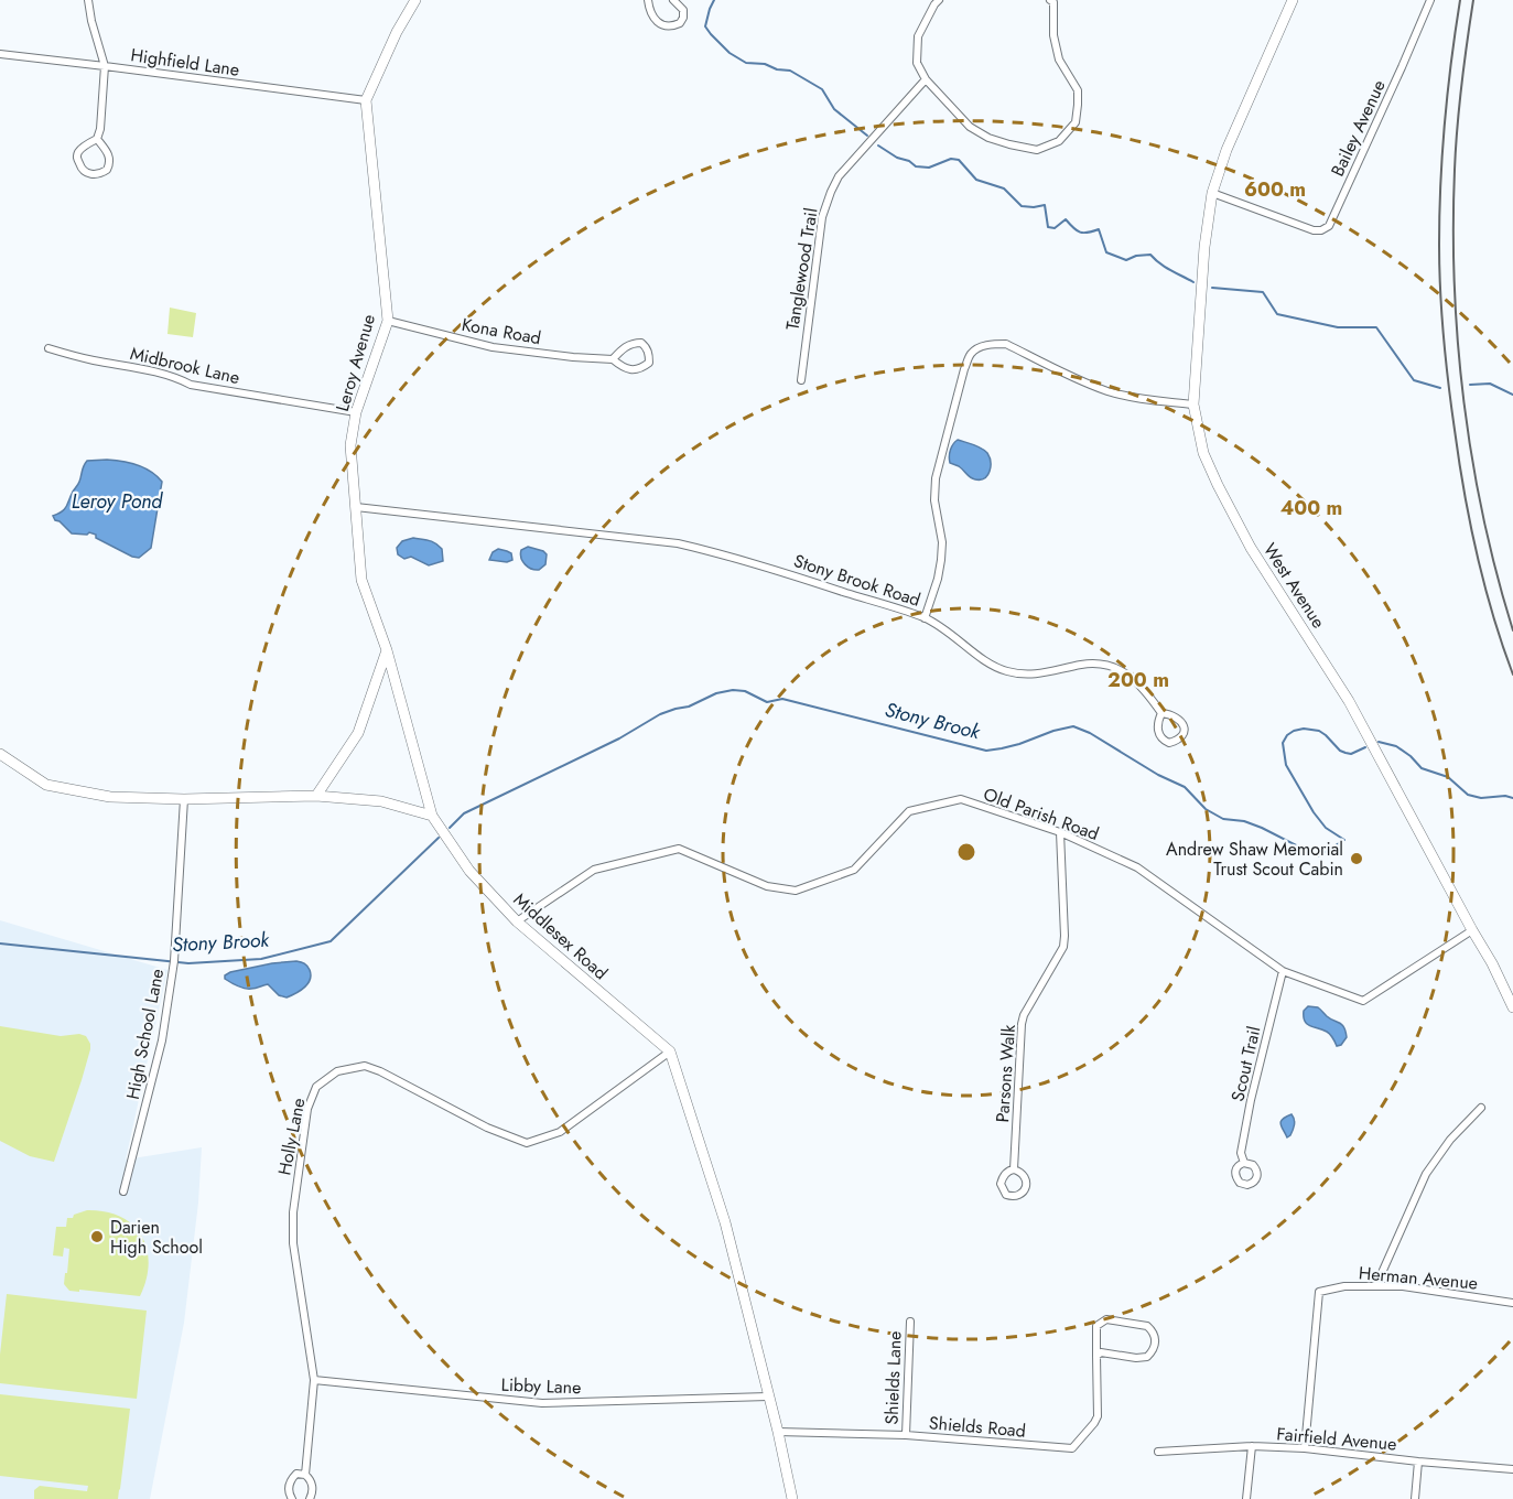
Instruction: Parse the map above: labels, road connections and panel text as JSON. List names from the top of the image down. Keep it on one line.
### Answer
{"streets":{"main road":["Leroy Avenue","West Avenue","Middlesex Road"],"street":["Highfield Lane","Bailey Avenue","Tanglewood Trail","Kona Road","Midbrook Lane","Stony Brook Road","Old Parish Road","High School Lane","Scout Trail","Parsons Walk","Holly Lane","Herman Avenue","Shields Lane","Libby Lane","Shields Road","Fairfield Avenue"]},"crossings":[["Highfield Lane","Leroy Avenue"],["Bailey Avenue","West Avenue"],["Kona Road","Leroy Avenue"],["Leroy Avenue","Midbrook Lane"],["Leroy Avenue","Stony Brook Road"],["Leroy Avenue","Middlesex Road"],["Stony Brook Road","West Avenue"],["West Avenue","Old Parish Road"],["Old Parish Road","Middlesex Road"],["Old Parish Road","Scout Trail"],["Old Parish Road","Parsons Walk"],["Middlesex Road","Holly Lane"],["Holly Lane","Libby Lane"],["Herman Avenue","Fairfield Avenue"],["Shields Lane","Shields Road"]],"water":["Leroy Pond","Stony Brook"],"places":["Andrew Shaw Memorial Trust Scout Cabin","Darien High School"],"rings":["600 m","400 m","200 m"]}
